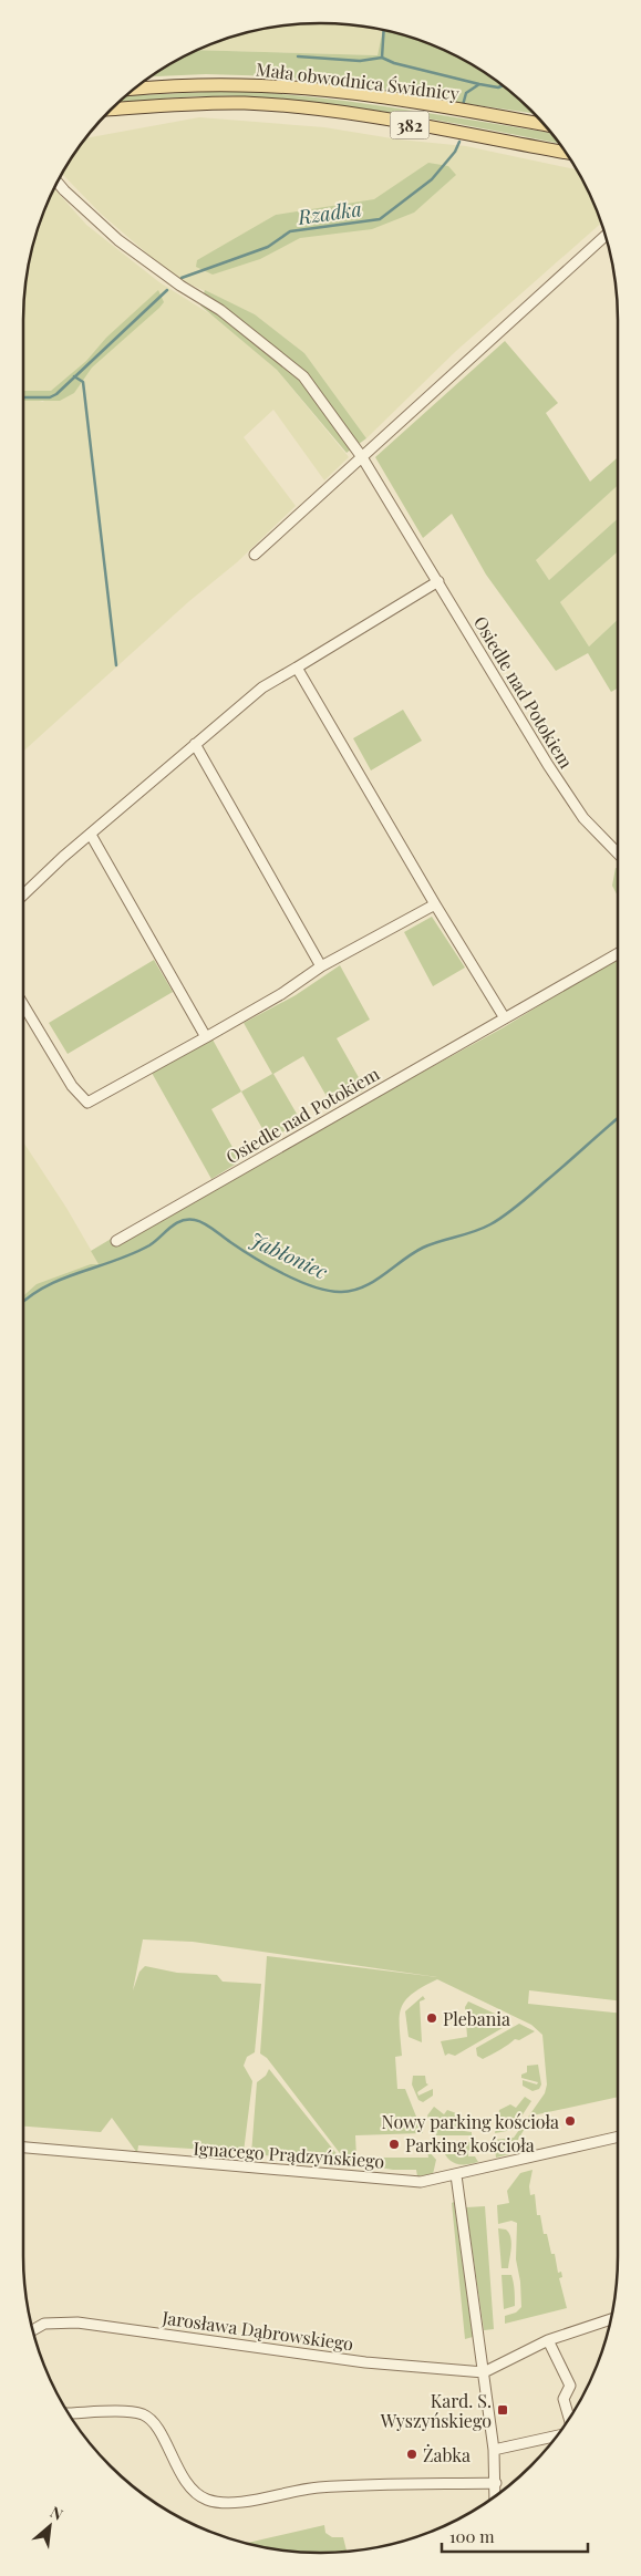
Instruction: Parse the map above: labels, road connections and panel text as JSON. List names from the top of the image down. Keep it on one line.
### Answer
{"streets":{"main road":["Mała obwodnica Świdnicy","382"],"street":["Osiedle nad Potokiem","Ignacego Prądzyńskiego","Jarosława Dąbrowskiego"]},"water":["Rzadka","Jabłoniec"],"places":{"other":["Plebania","Nowy parking kościoła","Parking kościoła","Żabka"],"transit":["Kard. S. Wyszyńskiego"]},"scale_bar":"100 m","north":"top right"}
